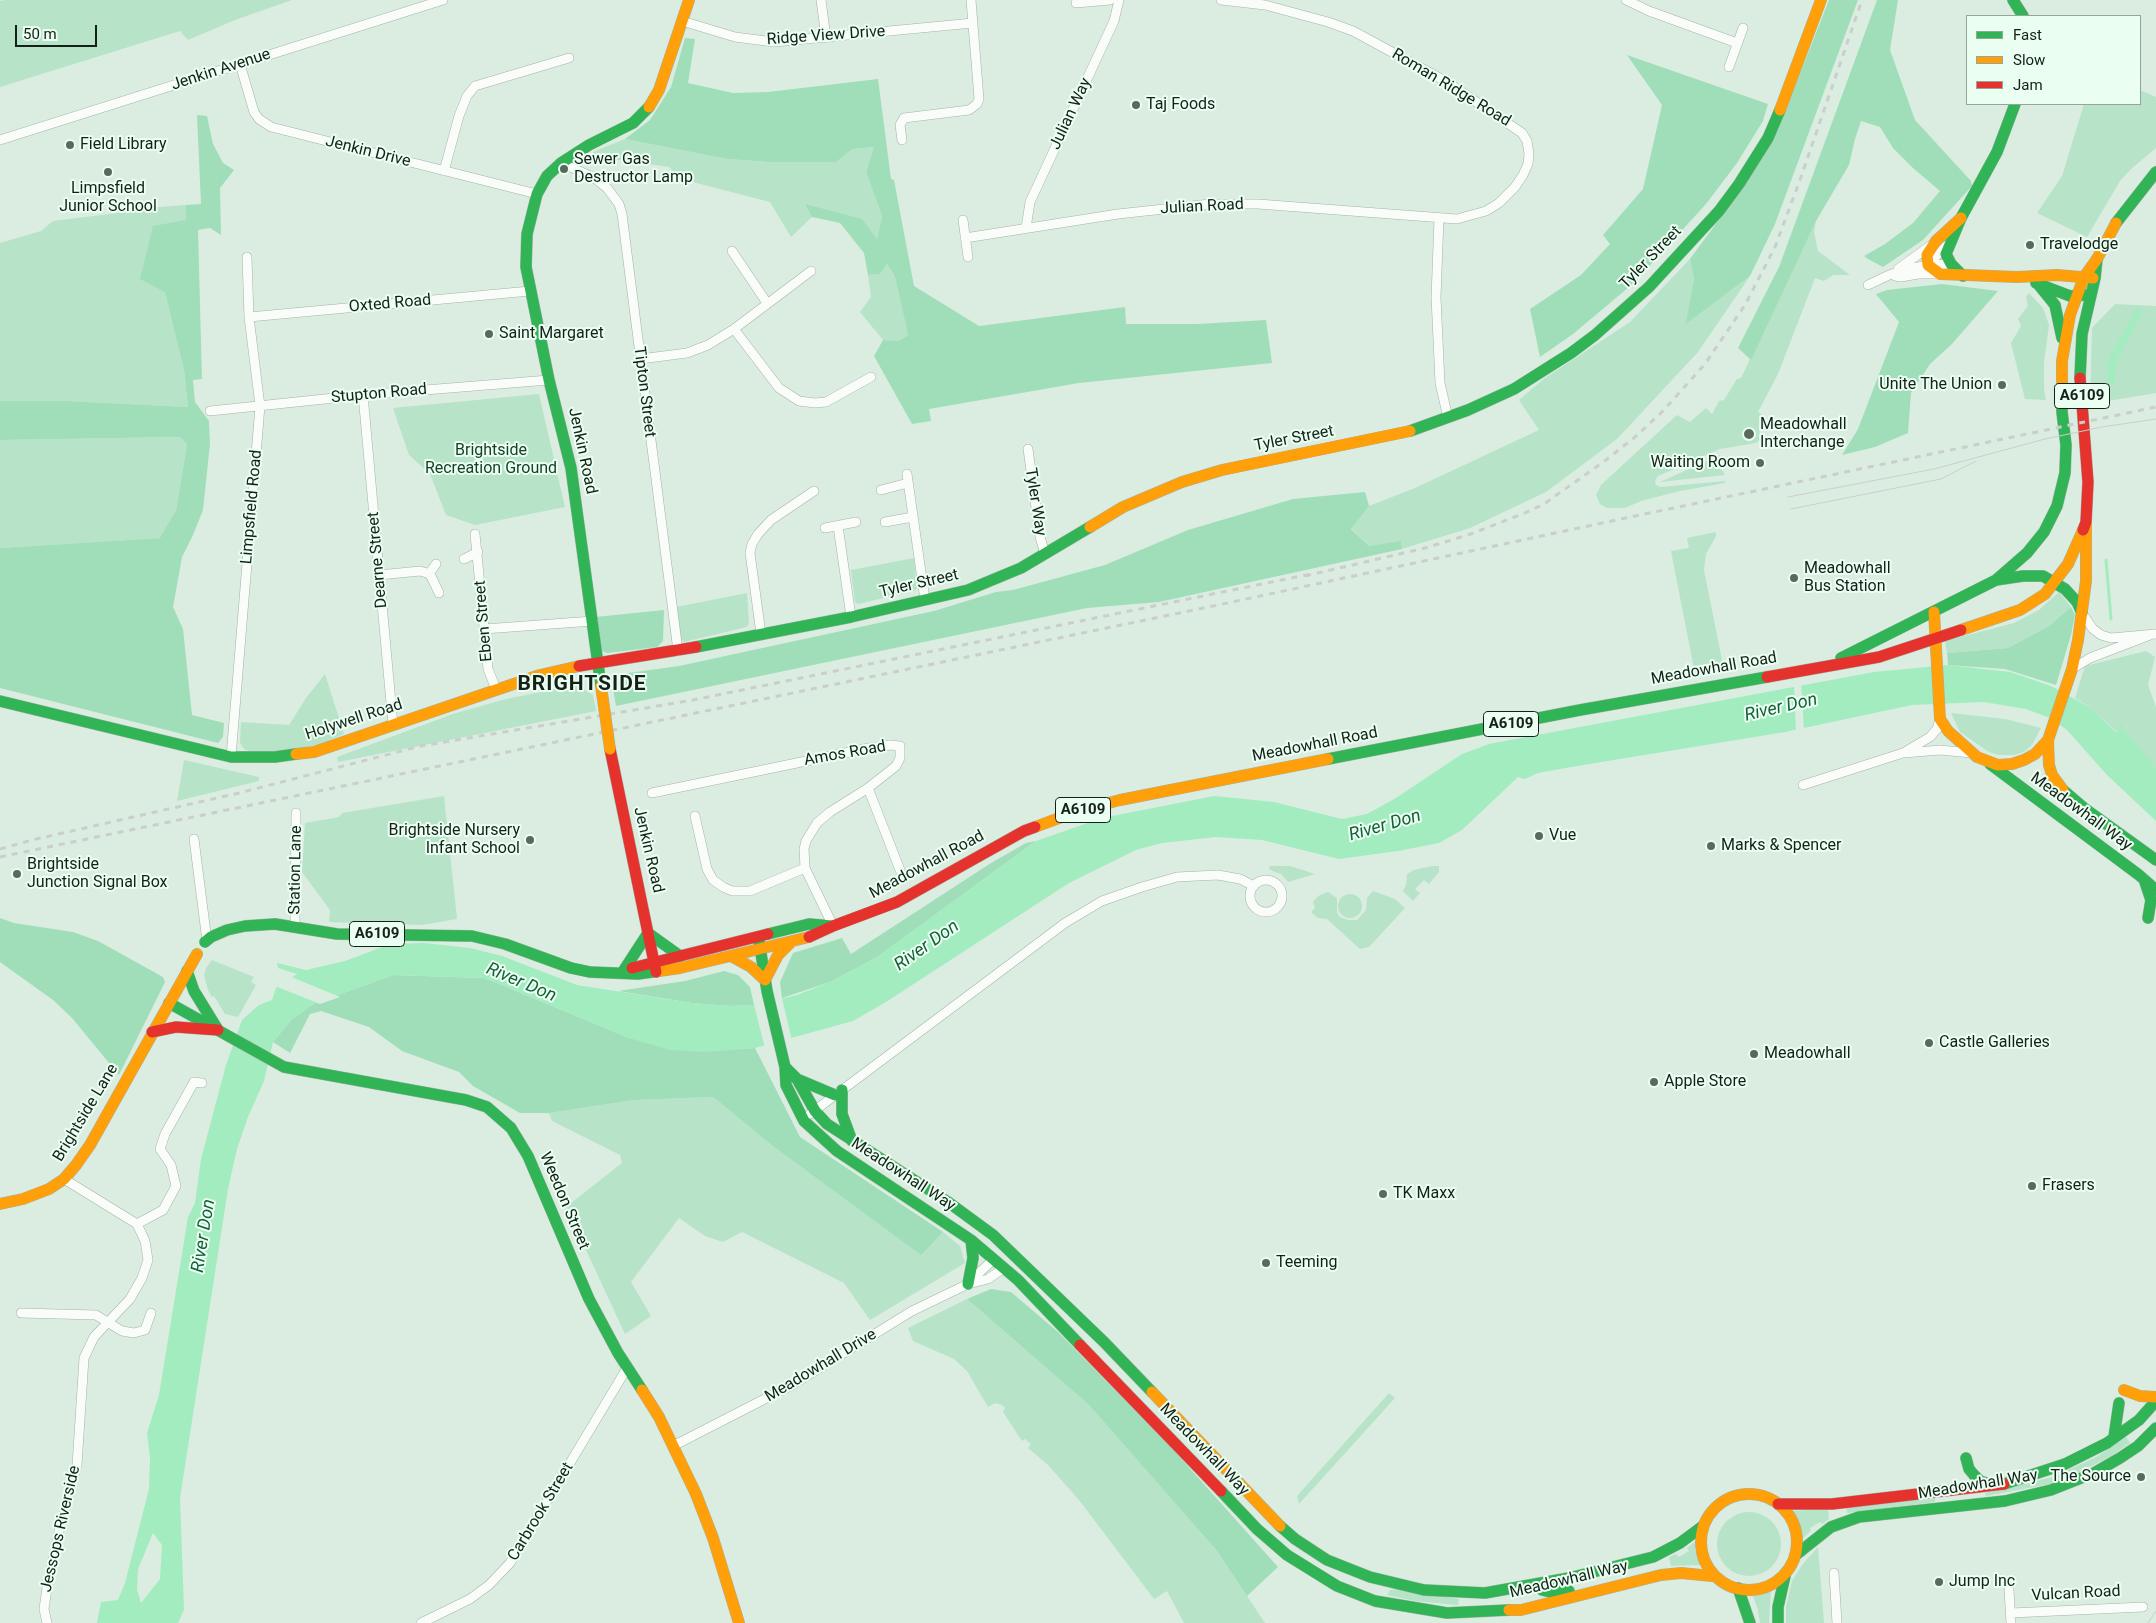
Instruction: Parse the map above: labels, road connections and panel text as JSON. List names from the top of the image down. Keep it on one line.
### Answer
{"streets":{"street":["Ridge View Drive","Jenkin Avenue","Roman Ridge Road","Julian Way","Jenkin Drive","Julian Road","Tyler Street","Oxted Road","Tipton Street","Stupton Road","A6109","Jenkin Road","Tyler Way","Limpsfield Road","Dearne Street","Eben Street","Meadowhall Road","Holywell Road","Amos Road","Meadowhall Way","Station Lane","Brightside Lane","Weedon Street","Meadowhall Drive","Carbrook Street","Jessops Riverside","Vulcan Road"]},"crossings":[["Ridge View Drive","Jenkin Road"],["Jenkin Avenue","Jenkin Drive"],["Roman Ridge Road","Julian Road"],["Julian Way","Julian Road"],["Jenkin Drive","Jenkin Road"],["Tyler Street","Tipton Street"],["Tyler Street","Jenkin Road"],["Tyler Street","Tyler Way"],["Tyler Street","Holywell Road"],["Oxted Road","Jenkin Road"],["Oxted Road","Limpsfield Road"],["Tipton Street","Jenkin Road"],["Stupton Road","Jenkin Road"],["Stupton Road","Limpsfield Road"],["Stupton Road","Dearne Street"],["Jenkin Road","Meadowhall Road"],["Jenkin Road","Holywell Road"],["Limpsfield Road","Holywell Road"],["Dearne Street","Holywell Road"],["Eben Street","Holywell Road"],["Meadowhall Road","Amos Road"],["Meadowhall Road","Meadowhall Way"],["Meadowhall Road","Station Lane"],["Meadowhall Way","Meadowhall Drive"],["Brightside Lane","Weedon Street"],["Weedon Street","Meadowhall Drive"],["Weedon Street","Carbrook Street"]],"districts":["BRIGHTSIDE"],"water":["River Don"],"parks":["Brightside Recreation Ground"],"places":["Taj Foods","Field Library","Sewer Gas Destructor Lamp","Limpsfield Junior School","Travelodge","Saint Margaret","Unite The Union","Meadowhall Interchange","Waiting Room","Meadowhall Bus Station","Vue","Brightside Nursery Infant School","Marks & Spencer","Brightside Junction Signal Box","Castle Galleries","Meadowhall","Apple Store","Frasers","TK Maxx","Teeming","The Source","Jump Inc"],"legend":["Fast","Slow","Jam"],"scale_bar":"50 m"}
